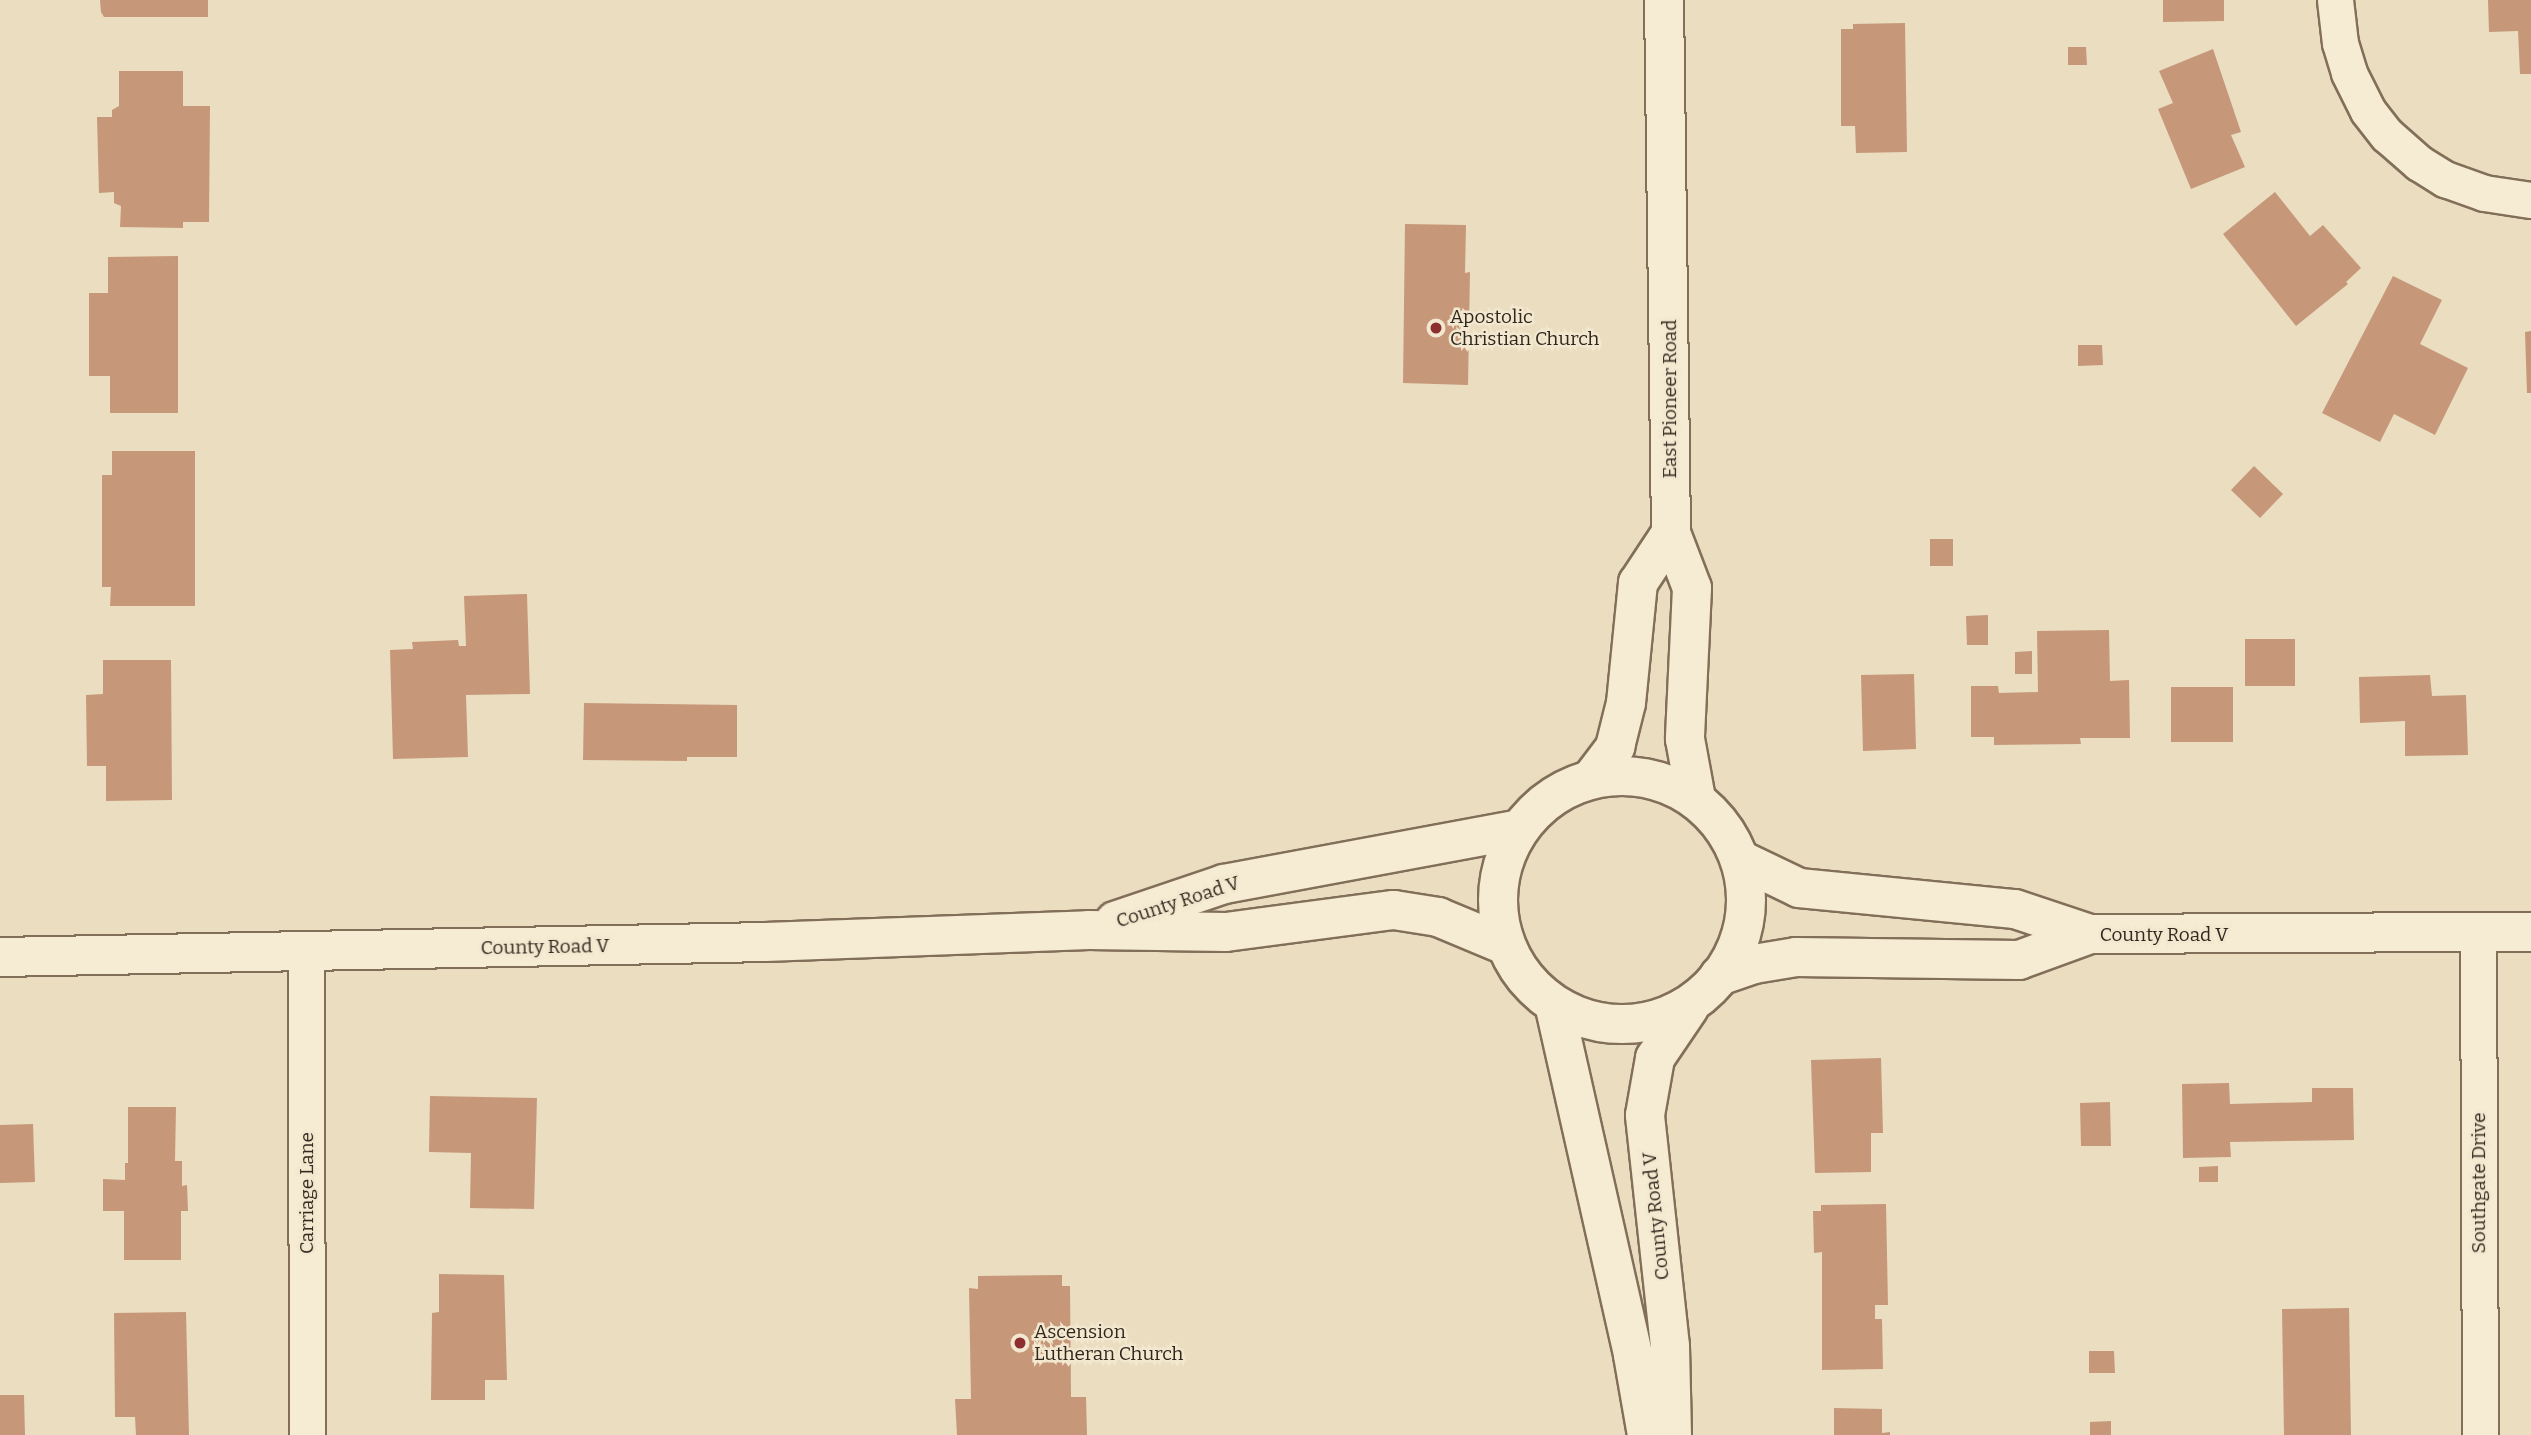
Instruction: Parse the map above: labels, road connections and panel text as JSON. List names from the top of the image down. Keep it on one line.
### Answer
{"streets":{"main road":["East Pioneer Road","County Road V"],"street":["Southgate Drive","Carriage Lane"]},"crossings":[["County Road V","Southgate Drive"],["County Road V","Carriage Lane"]],"places":["Apostolic Christian Church","Ascension Lutheran Church"]}
